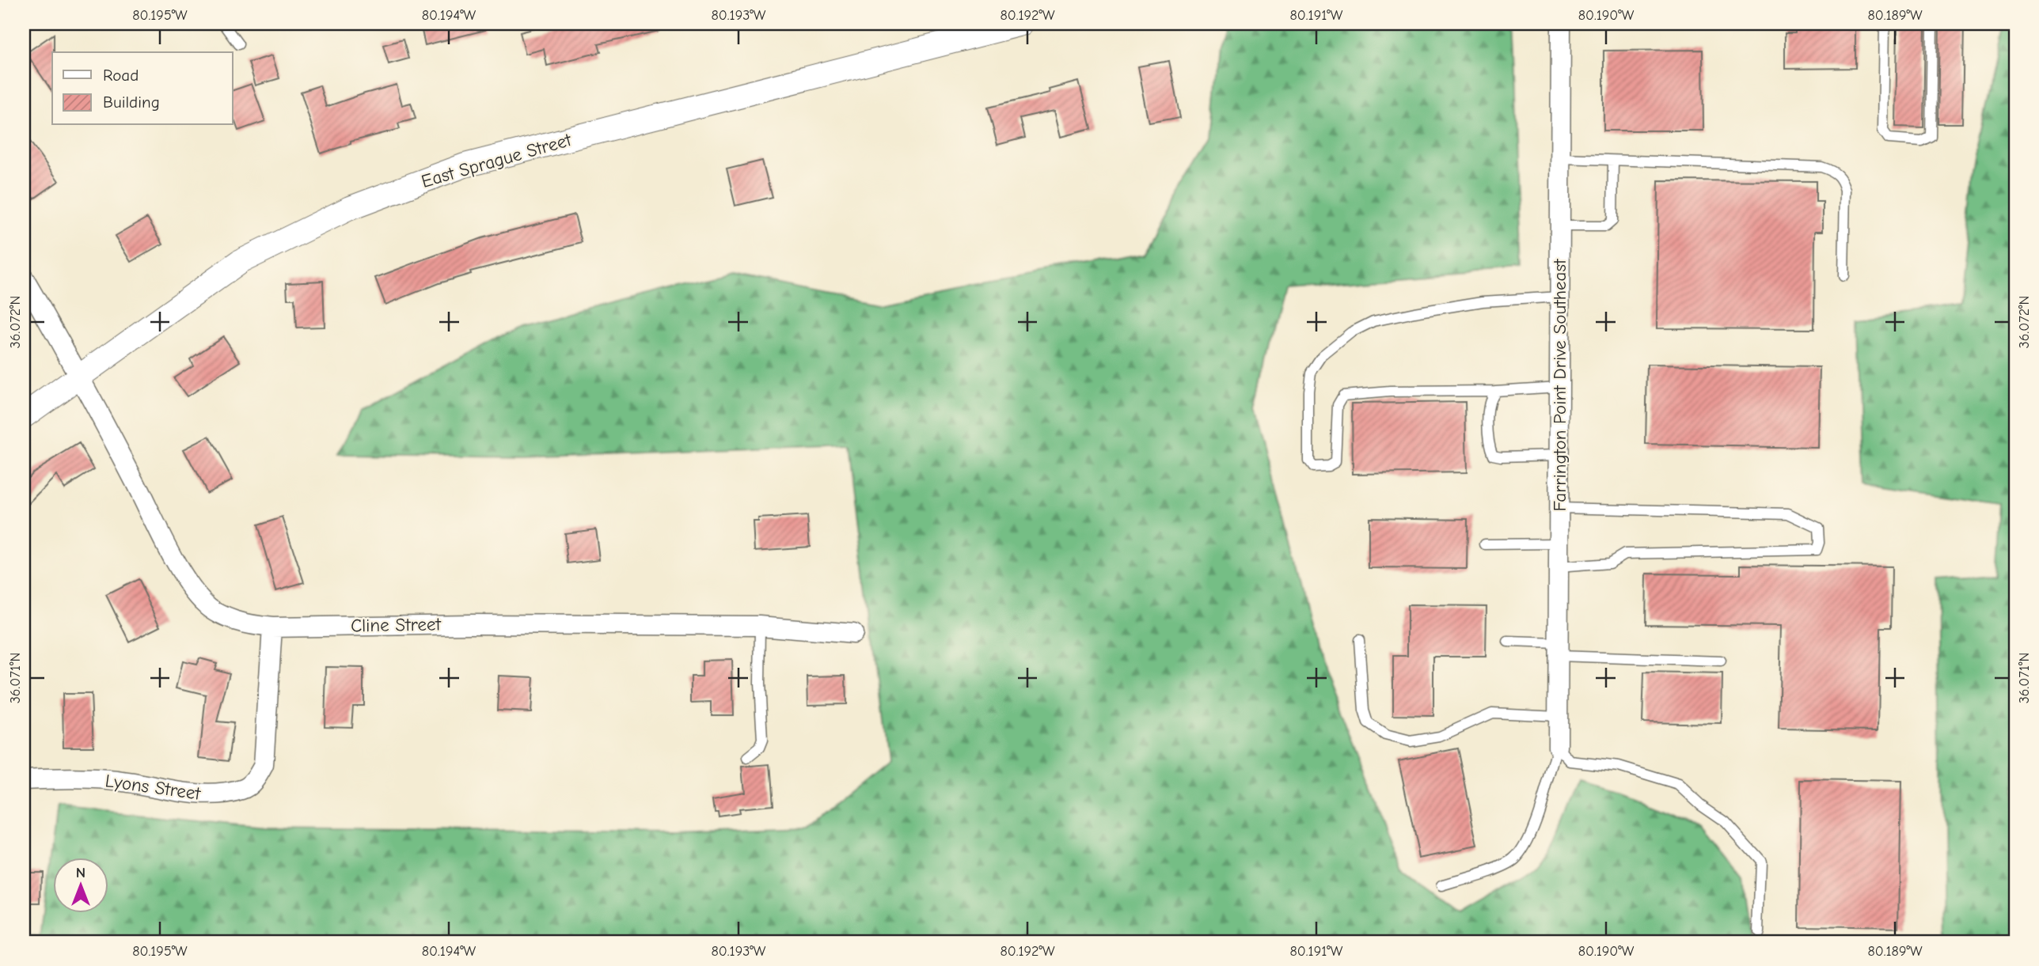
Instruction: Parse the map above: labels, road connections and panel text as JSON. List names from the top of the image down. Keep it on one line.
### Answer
{"streets":{"street":["East Sprague Street","Farrington Point Drive Southeast","Cline Street","Lyons Street"]},"crossings":[["East Sprague Street","Cline Street"],["Cline Street","Lyons Street"]],"legend":["Road","Building"],"north":"top","coordinates":["80.195°W","80.194°W","80.193°W","80.192°W","80.191°W","80.190°W","80.189°W","36.072°N","36.071°N"]}
